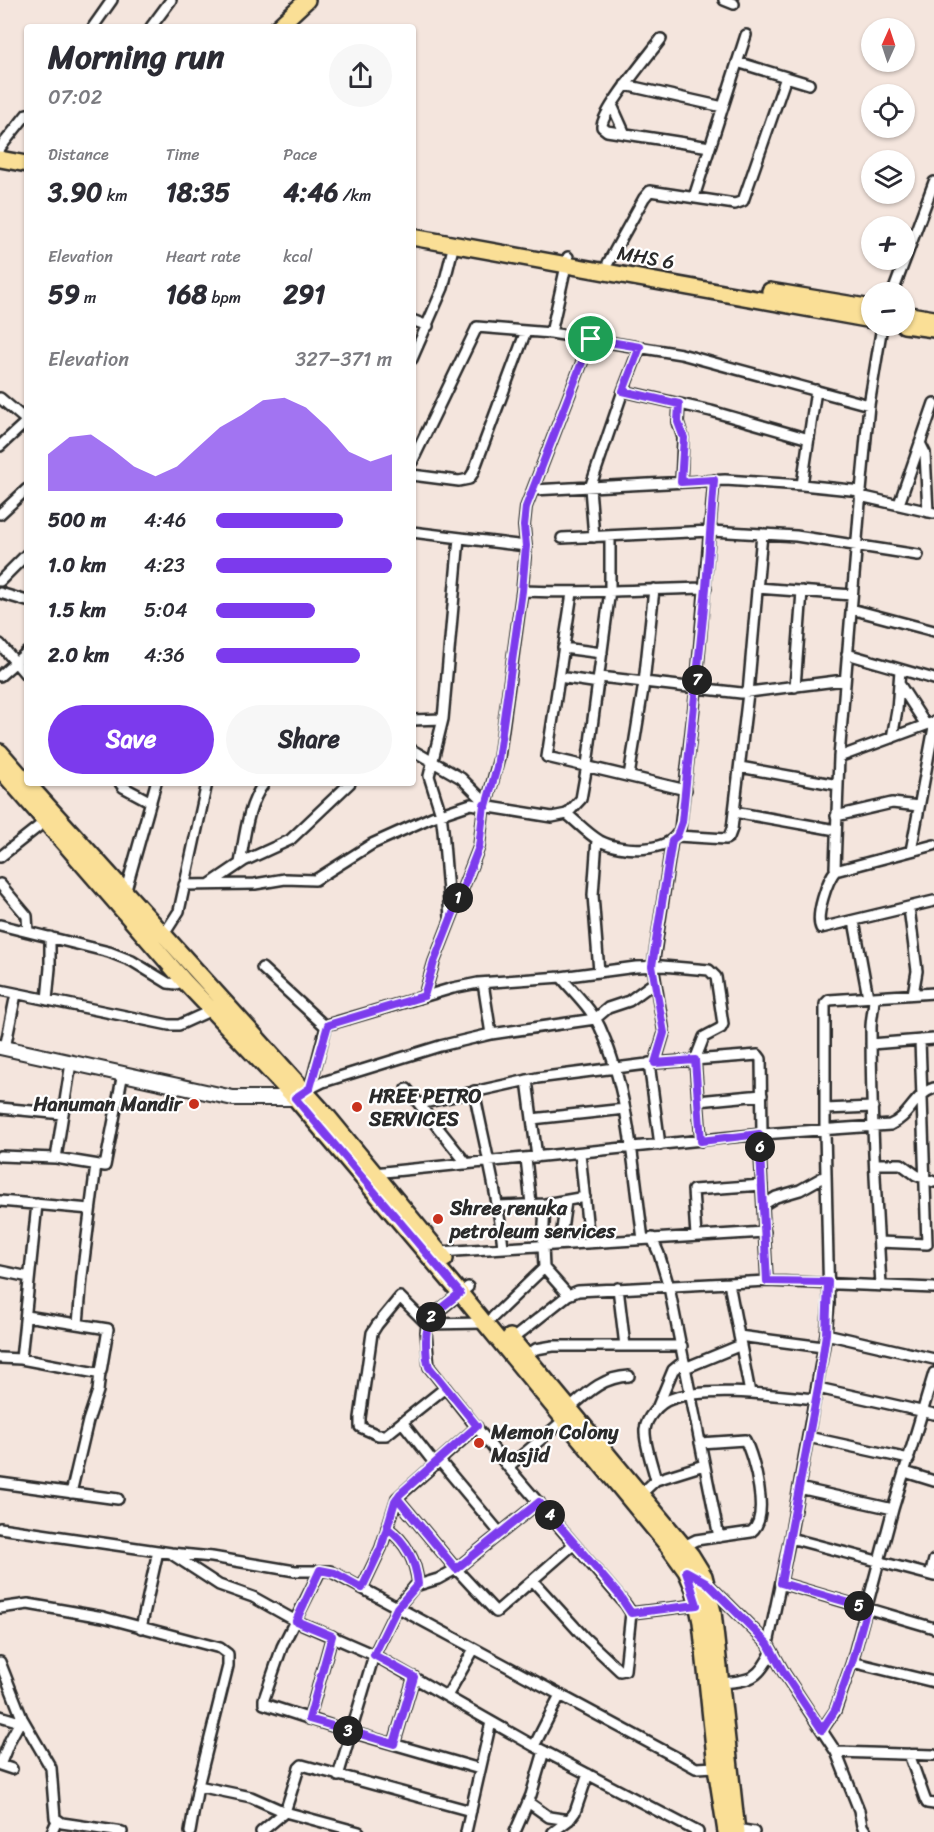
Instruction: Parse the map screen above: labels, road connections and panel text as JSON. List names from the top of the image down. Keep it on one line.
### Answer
{"streets":{"main road":["MHS 6"]},"places":["Hanuman Mandir","HREE PETRO SERVICES","Shree renuka petroleum services","Memon Colony Masjid"],"north":"top","page":{"map_buttons":["+","−"],"heading":["Morning run","07:02"],"stats":[["Distance","3.90 km"],["Time","18:35"],["Pace","4:46 /km"],["Elevation","59 m"],["Heart rate","168 bpm"],["kcal","291"]],"chart":["Elevation","327–371 m"],"list":[{"name":"500 m","note":"4:46"},{"name":"1.0 km","note":"4:23"},{"name":"1.5 km","note":"5:04"},{"name":"2.0 km","note":"4:36"}],"pins":["7","1","6","2","4","5","3"],"buttons":["Save","Share"]}}
